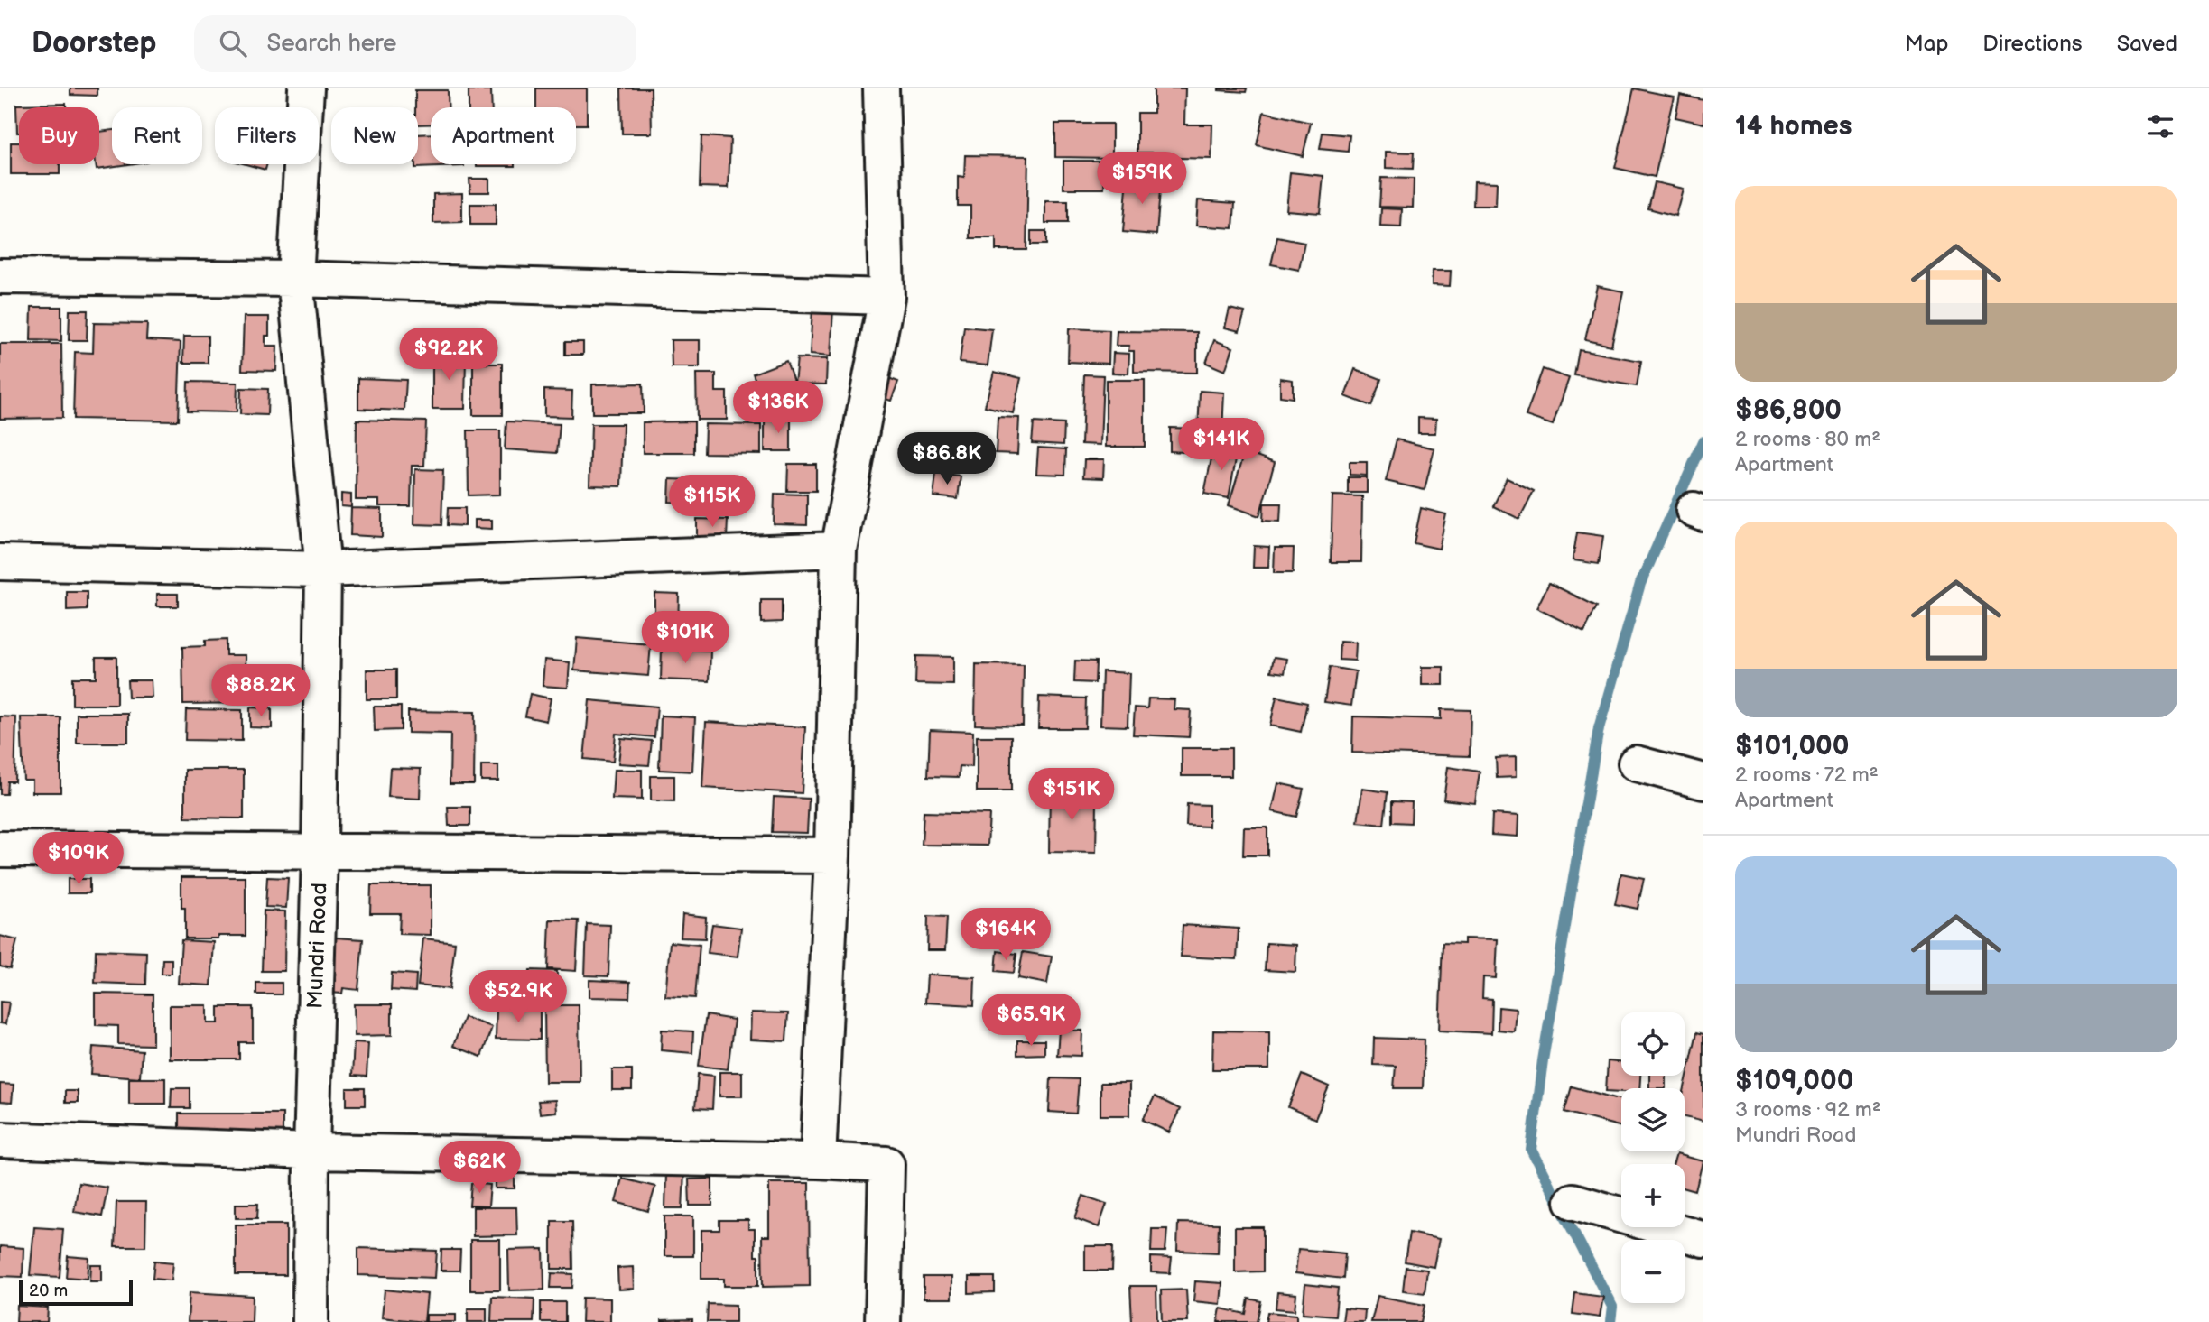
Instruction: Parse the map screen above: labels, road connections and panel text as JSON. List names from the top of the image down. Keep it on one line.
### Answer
{"streets":{"street":["Mundri Road"]},"scale_bar":"20 m","page":{"header":"Doorstep","search":"Search here","nav":["Map","Directions","Saved"],"heading":"14 homes","chip":["Buy","Rent","Filters","New","Apartment"],"price":["$159K","$92.2K","$136K","$141K","$86.8K","$115K","$101K","$88.2K","$151K","$109K","$164K","$52.9K","$65.9K","$62K"],"list":[{"name":"$86,800","note":"2 rooms · 80 m² · Apartment"},{"name":"$101,000","note":"2 rooms · 72 m² · Apartment"},{"name":"$109,000","note":"3 rooms · 92 m² · Mundri Road"}],"map_buttons":["+","−"],"scale":"20 m"}}
